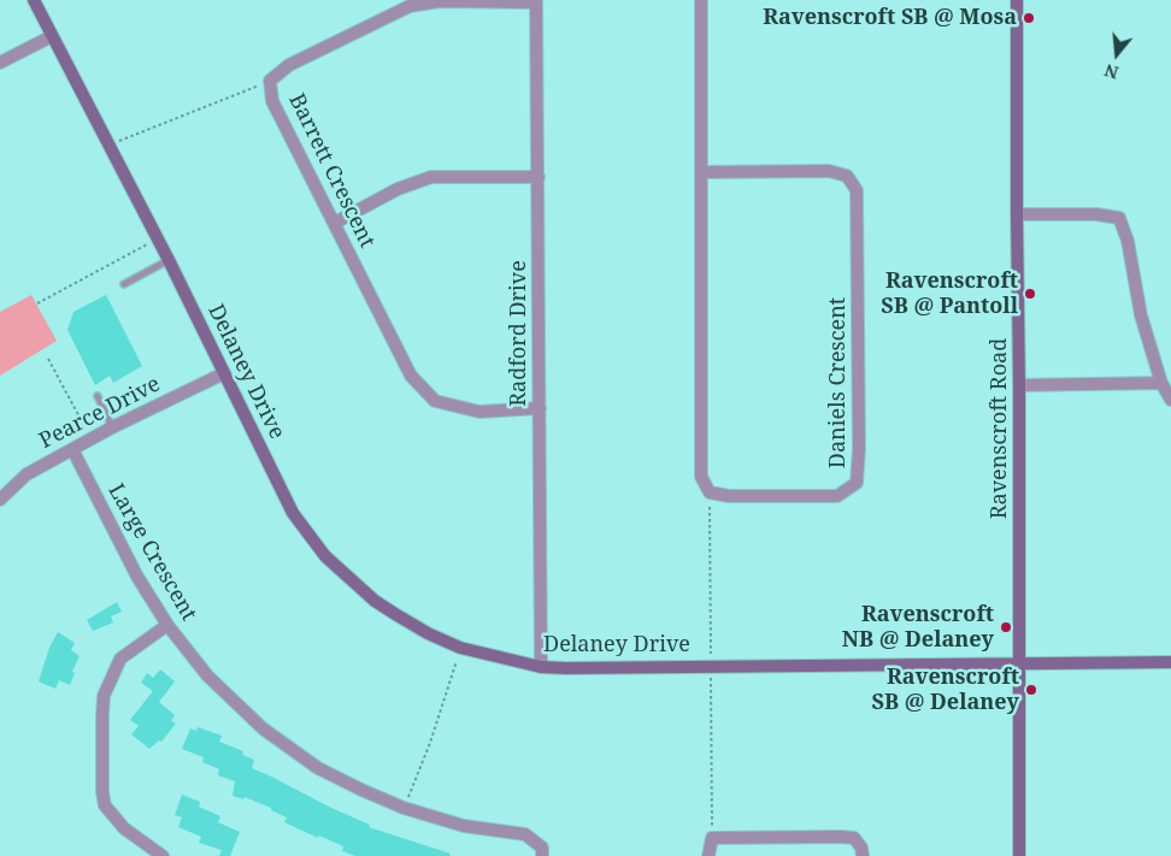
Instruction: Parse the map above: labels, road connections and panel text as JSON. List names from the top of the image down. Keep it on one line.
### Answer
{"streets":{"street":["Barrett Crescent","Radford Drive","Delaney Drive","Daniels Crescent","Pearce Drive","Ravenscroft Road","Large Crescent"]},"crossings":[["Barrett Crescent","Radford Drive"],["Radford Drive","Delaney Drive"],["Delaney Drive","Pearce Drive"],["Delaney Drive","Ravenscroft Road"],["Pearce Drive","Large Crescent"]],"places":["Ravenscroft SB @ Mosa","Ravenscroft SB @ Pantoll","Ravenscroft NB @ Delaney","Ravenscroft SB @ Delaney"],"north":"bottom"}
